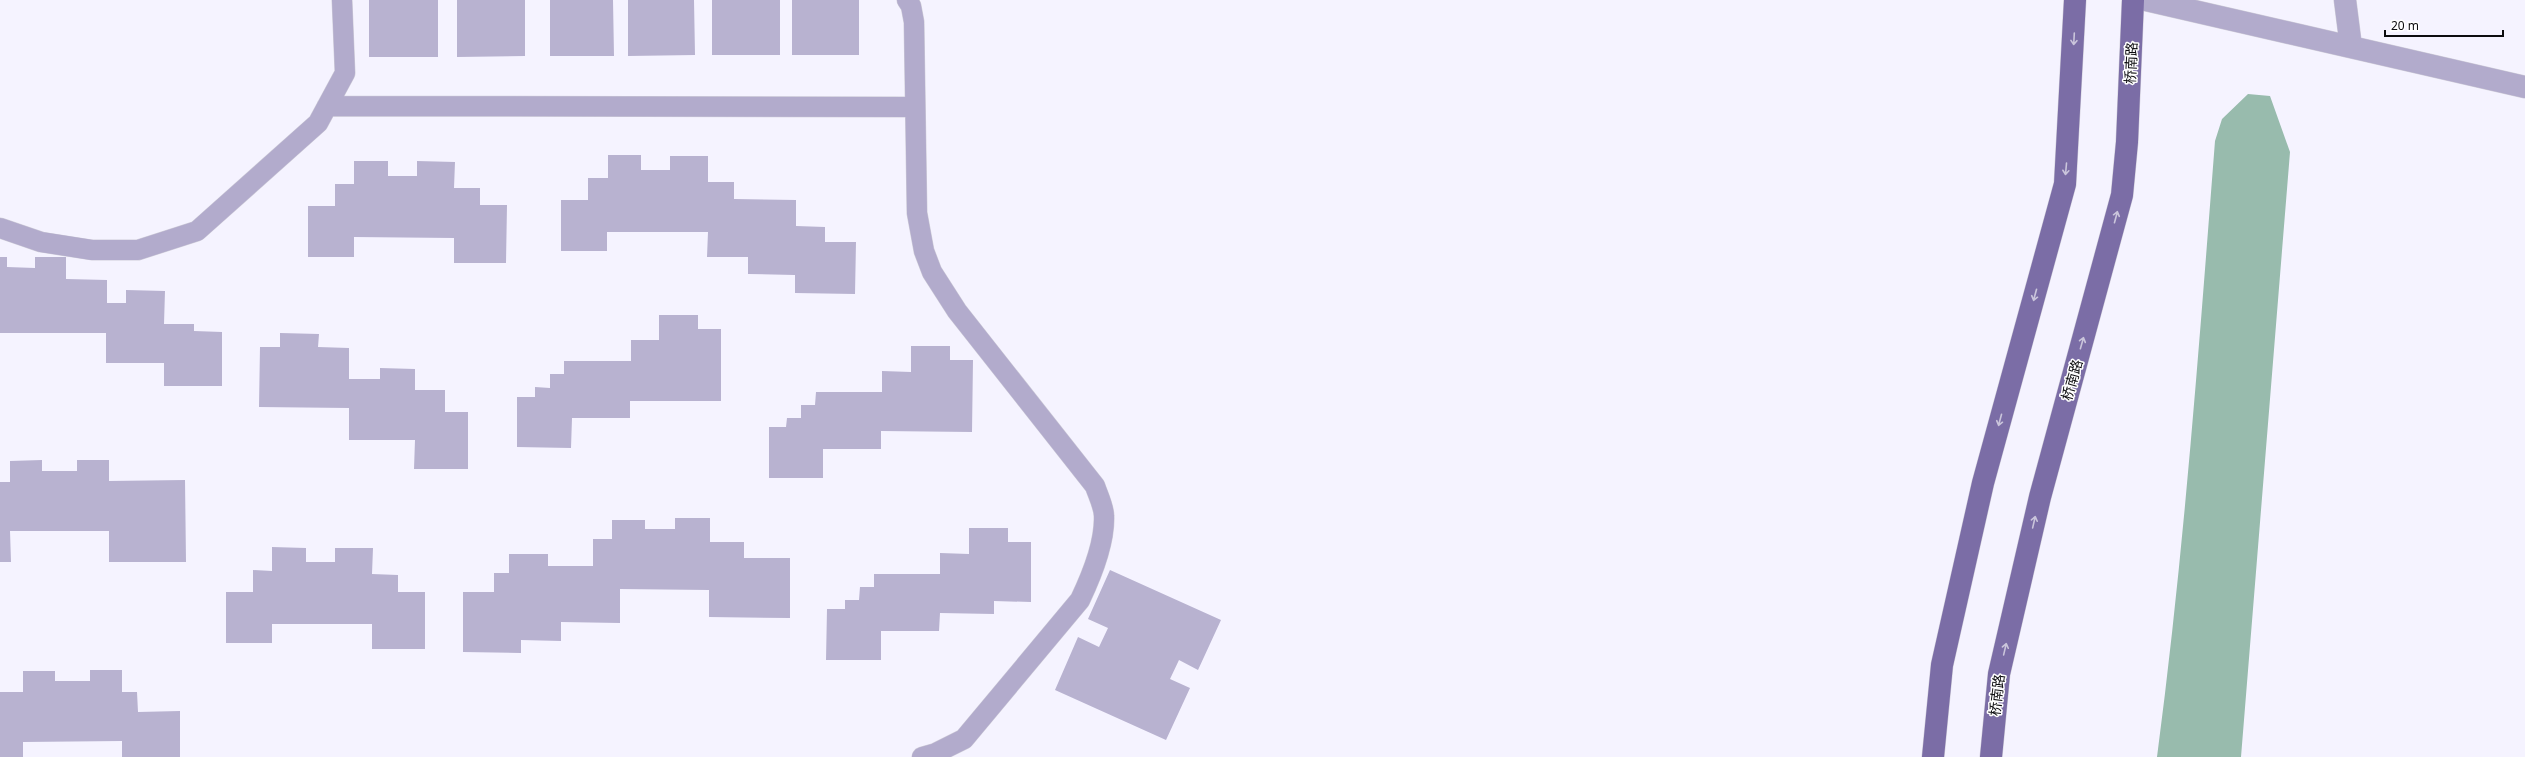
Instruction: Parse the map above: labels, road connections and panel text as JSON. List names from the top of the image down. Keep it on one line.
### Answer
{"streets":{"main road":["桥南路"]},"scale_bar":"20 m"}
